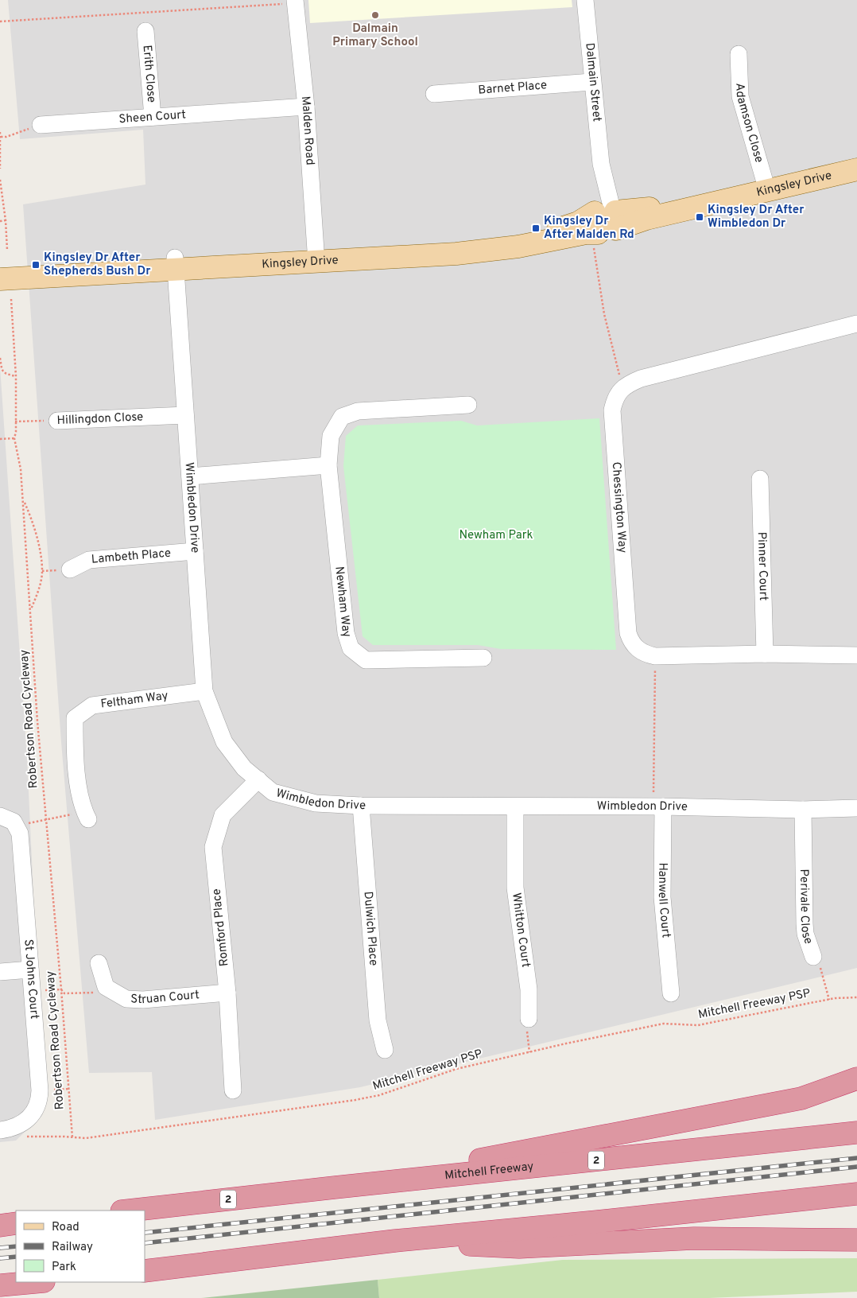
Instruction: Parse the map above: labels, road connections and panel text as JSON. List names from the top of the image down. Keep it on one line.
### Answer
{"streets":{"highway":["2","Mitchell Freeway"],"main road":["Kingsley Drive"],"street":["Erith Close","Dalmain Street","Barnet Place","Sheen Court","Adamson Close","Malden Road","Hillingdon Close","Wimbledon Drive","Chessington Way","Lambeth Place","Pinner Court","Newham Way","Feltham Way","Hanwell Court","Perivale Close","Romford Place","Dulwich Place","Whitton Court","St Johns Court","Struan Court"],"path":["Robertson Road Cycleway","Mitchell Freeway PSP"]},"crossings":[["Erith Close","Sheen Court"],["Dalmain Street","Barnet Place"],["Dalmain Street","Kingsley Drive"],["Sheen Court","Malden Road"],["Adamson Close","Kingsley Drive"],["Malden Road","Kingsley Drive"],["Kingsley Drive","Wimbledon Drive"],["Hillingdon Close","Wimbledon Drive"],["Hillingdon Close","Robertson Road Cycleway"],["Wimbledon Drive","Lambeth Place"],["Wimbledon Drive","Feltham Way"],["Wimbledon Drive","Hanwell Court"],["Wimbledon Drive","Perivale Close"],["Wimbledon Drive","Romford Place"],["Wimbledon Drive","Dulwich Place"],["Wimbledon Drive","Whitton Court"],["Chessington Way","Pinner Court"],["Robertson Road Cycleway","Mitchell Freeway PSP"],["Perivale Close","Mitchell Freeway PSP"],["Romford Place","Struan Court"]],"parks":["Newham Park"],"places":{"other":["Dalmain Primary School"],"transit":["Kingsley Dr After Wimbledon Dr","Kingsley Dr After Malden Rd","Kingsley Dr After Shepherds Bush Dr"]},"legend":["Road","Railway","Park"]}
